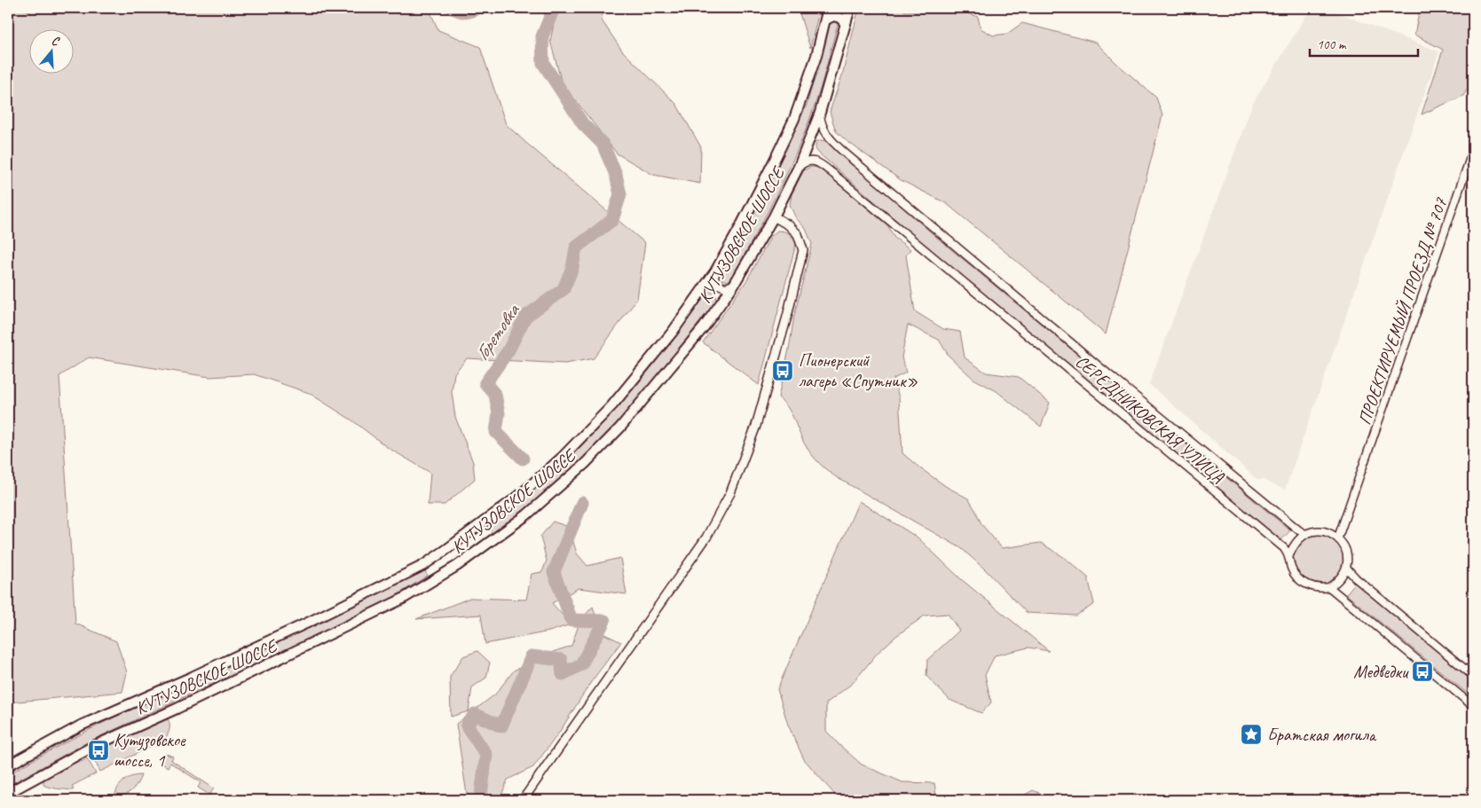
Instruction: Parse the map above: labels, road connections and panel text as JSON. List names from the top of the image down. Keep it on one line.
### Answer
{"streets":{"main road":["КУТУЗОВСКОЕ ШОССЕ"],"street":["ПРОЕКТИРУЕМЫЙ ПРОЕЗД № 707","СЕРЕДНИКОВСКАЯ УЛИЦА"]},"crossings":[["КУТУЗОВСКОЕ ШОССЕ","СЕРЕДНИКОВСКАЯ УЛИЦА"],["ПРОЕКТИРУЕМЫЙ ПРОЕЗД № 707","СЕРЕДНИКОВСКАЯ УЛИЦА"]],"water":["Горетовка"],"places":{"bus stop":["Пионерский лагерь «Спутник»","Медведки","Кутузовское шоссе, 1"],"place":["Братская могила"]},"scale_bar":"100 m","north":"top"}
